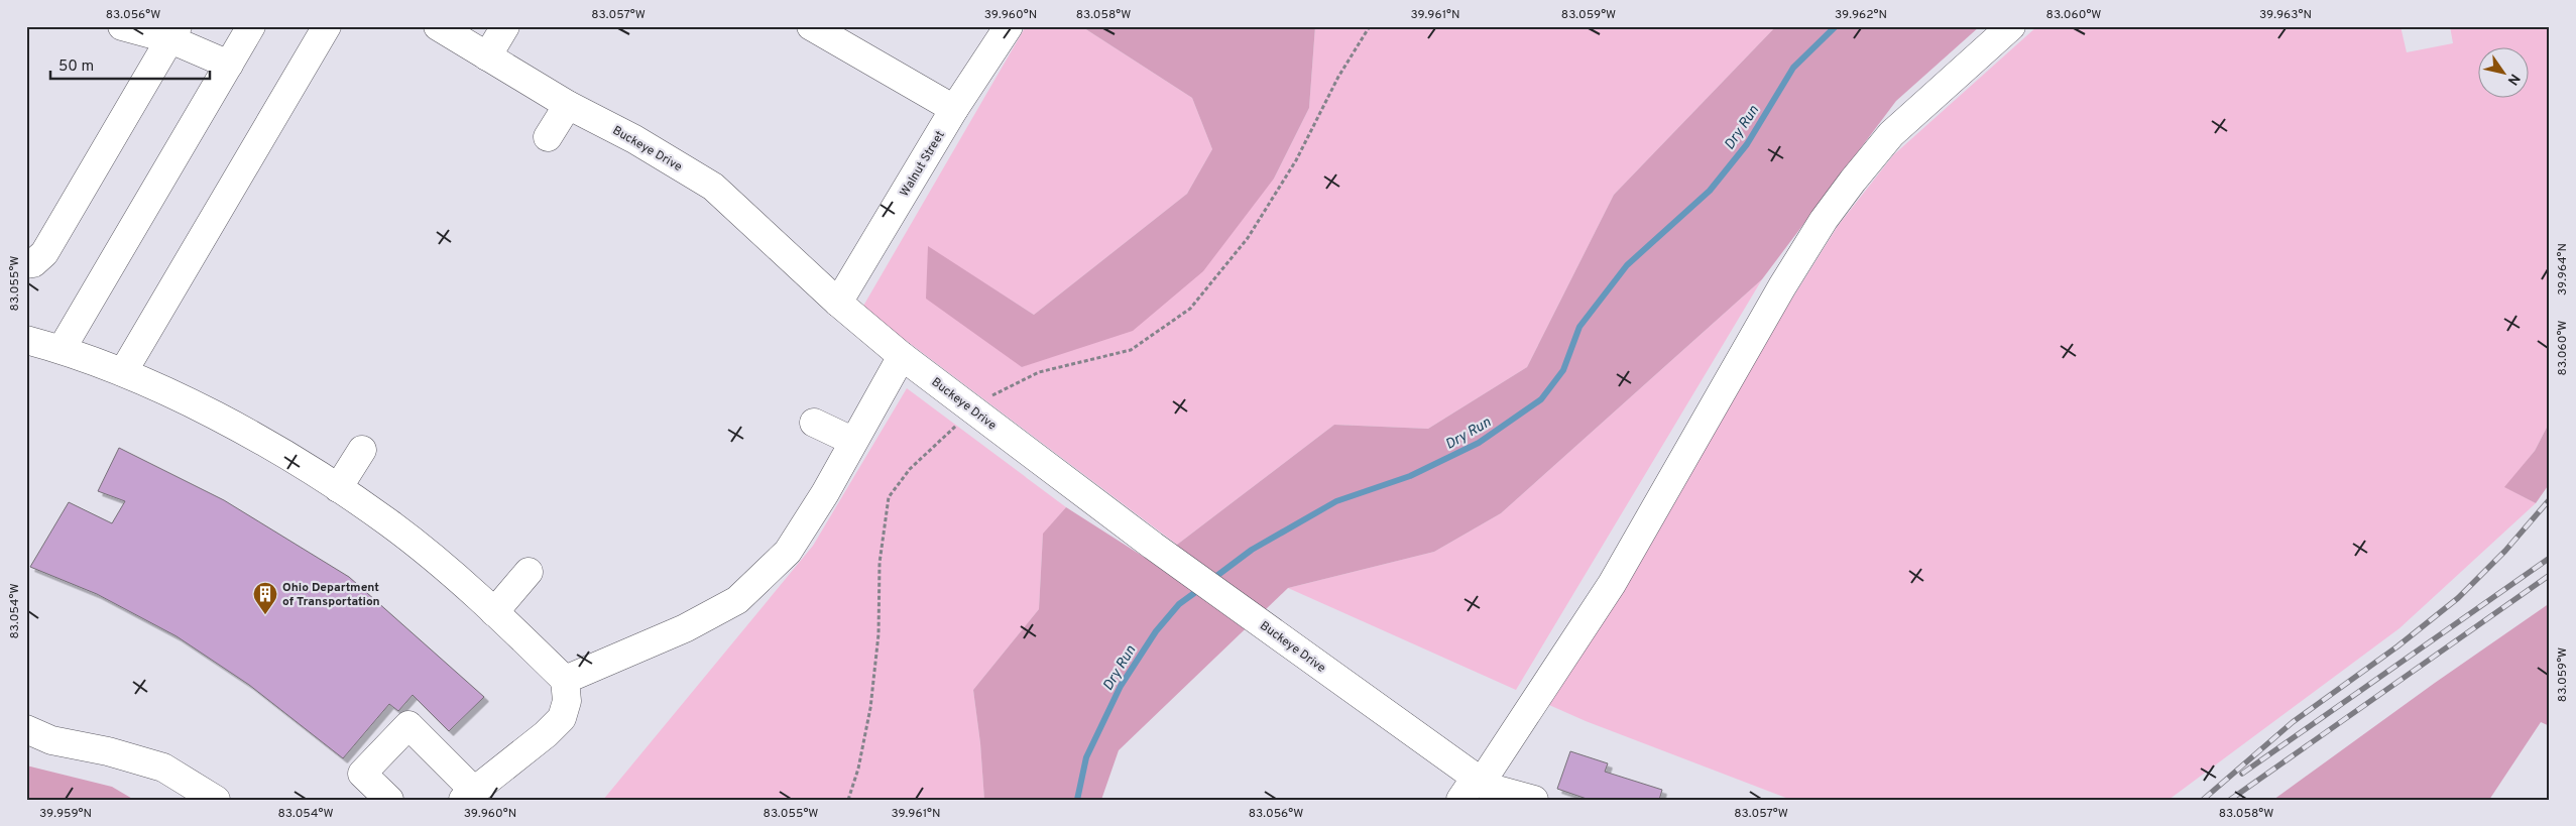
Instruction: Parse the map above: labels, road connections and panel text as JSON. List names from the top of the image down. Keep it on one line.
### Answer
{"streets":{"lane":["Buckeye Drive","Walnut Street"]},"crossings":[["Buckeye Drive","Walnut Street"]],"water":["Dry Run"],"places":{"building":["Ohio Department of Transportation"]},"scale_bar":"50 m","north":"bottom right","coordinates":["83.056°W","83.057°W","39.960°N","83.058°W","39.961°N","83.059°W","39.962°N","83.060°W","39.963°N","39.964°N","83.055°W","83.054°W","39.959°N"]}
